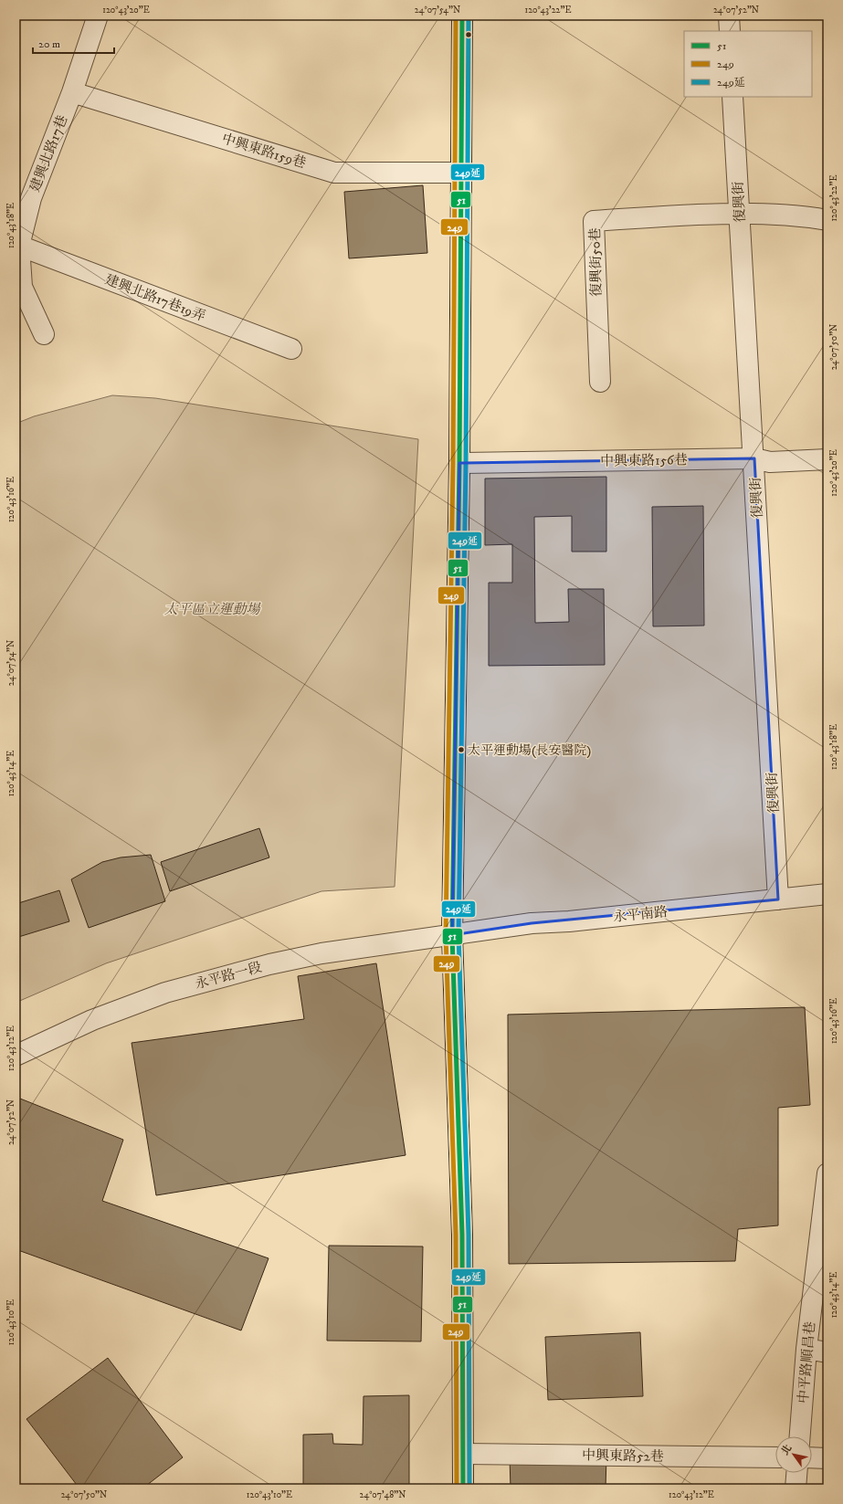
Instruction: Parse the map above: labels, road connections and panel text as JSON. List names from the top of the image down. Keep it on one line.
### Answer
{"streets":{"street":["中興東路159巷","建興北路17巷","復興街","復興街50巷","建興北路17巷19弄","中興東路156巷","永平南路","永平路一段","中平路順昌巷","中興東路52巷"]},"crossings":[["中興東路159巷","建興北路17巷"],["建興北路17巷","建興北路17巷19弄"],["復興街","復興街50巷"],["復興街","中興東路156巷"],["復興街","永平南路"],["永平南路","永平路一段"]],"parks":["太平區立運動場"],"places":["太平運動場(長安醫院)"],"lines":["transit line 51","transit line 249","transit line 249延"],"legend":["51","249","249延"],"scale_bar":"20 m","north":"top left","coordinates":["120°43'20\"E","24°07'54\"N","120°43'22\"E","24°07'52\"N","120°43'18\"E","24°07'50\"N","120°43'16\"E","120°43'14\"E","120°43'12\"E","120°43'10\"E","24°07'48\"N"]}
